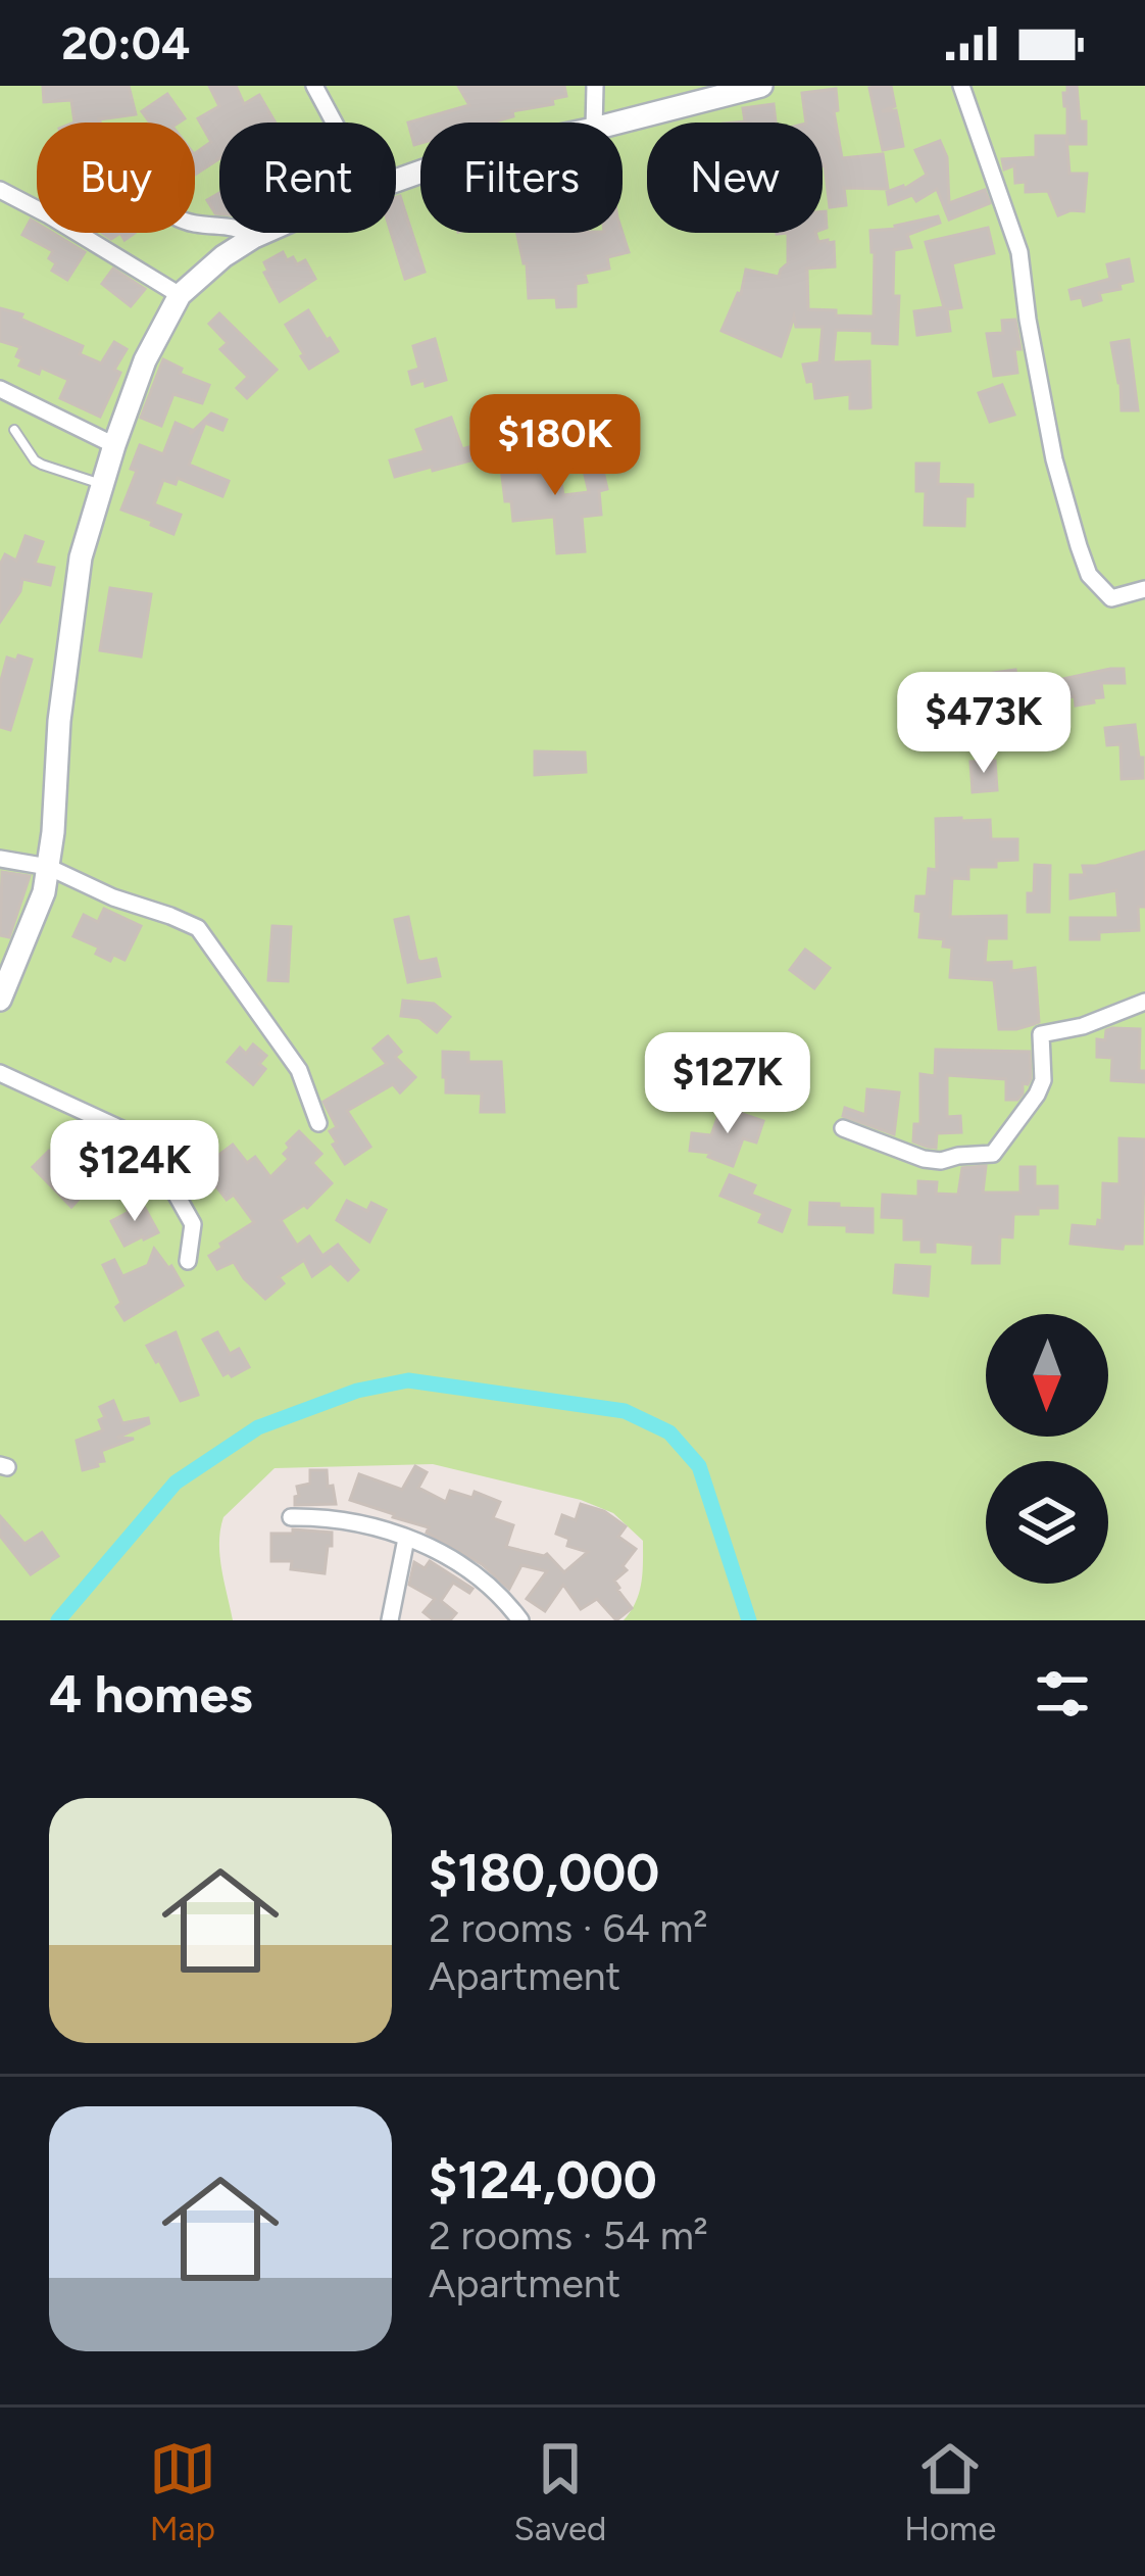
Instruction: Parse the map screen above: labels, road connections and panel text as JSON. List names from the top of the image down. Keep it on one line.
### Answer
{"north":"bottom","page":{"status":"20:04","chip":["Buy","Rent","Filters","New"],"price":["$180K","$473K","$127K","$124K"],"heading":"4 homes","list":[{"name":"$180,000","note":"2 rooms · 64 m² · Apartment"},{"name":"$124,000","note":"2 rooms · 54 m² · Apartment"}],"tabs":["Map","Saved","Home"]}}
